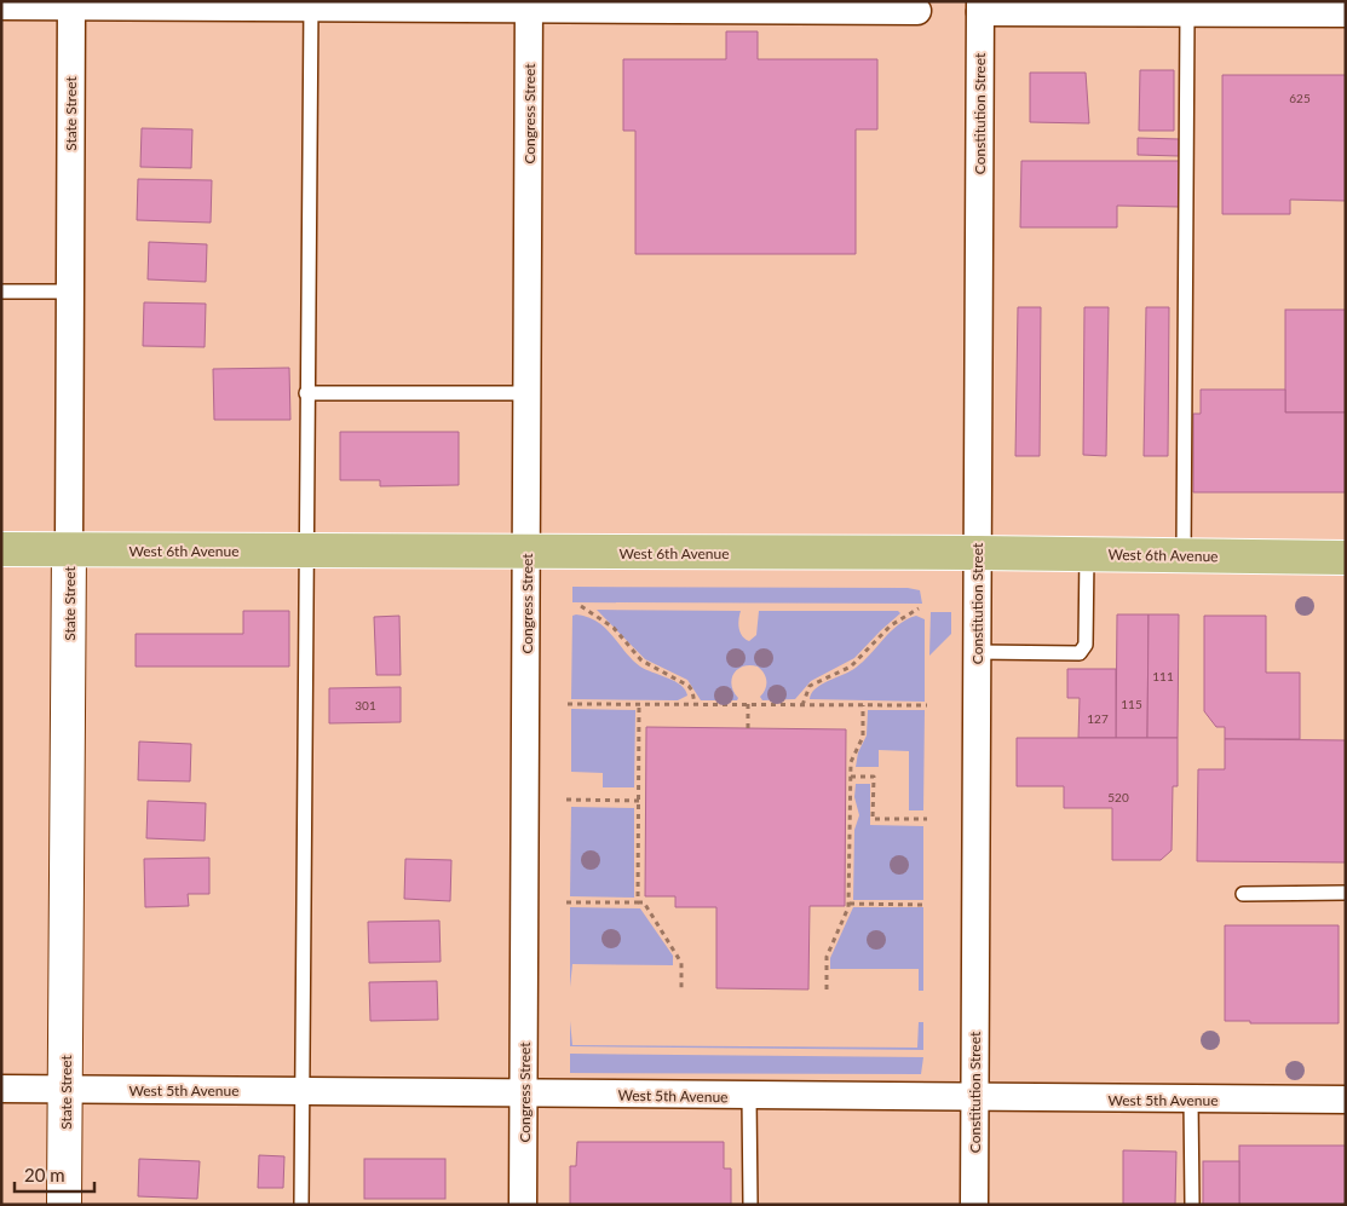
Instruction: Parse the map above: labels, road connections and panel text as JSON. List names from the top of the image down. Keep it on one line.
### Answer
{"streets":{"main road":["West 6th Avenue"],"street":["State Street","Congress Street","Constitution Street","West 5th Avenue"]},"crossings":[["State Street","West 6th Avenue"],["State Street","West 5th Avenue"],["Congress Street","West 6th Avenue"],["Congress Street","West 5th Avenue"],["Constitution Street","West 6th Avenue"],["Constitution Street","West 5th Avenue"]],"house_numbers":["625","111","115","301","127","520"],"scale_bar":"20 m"}
